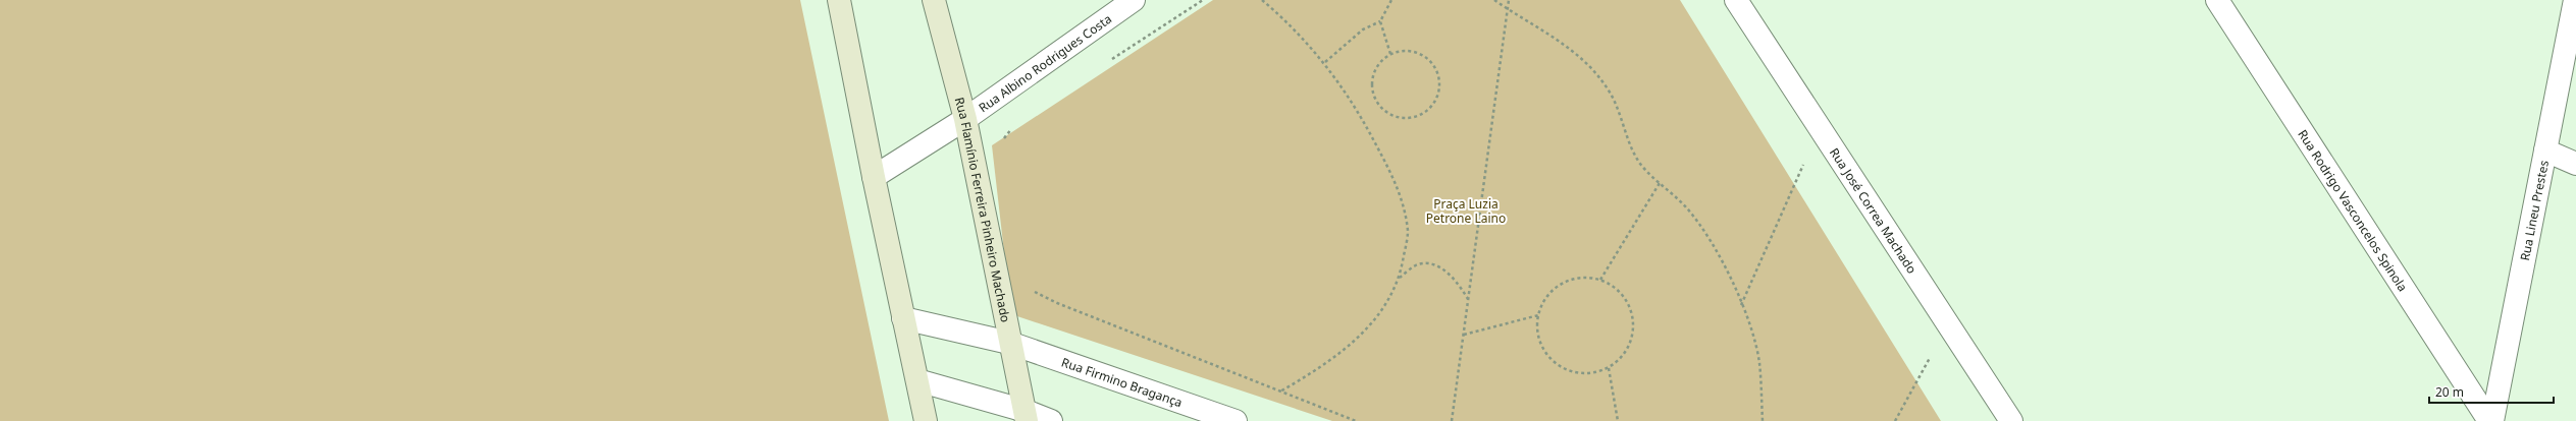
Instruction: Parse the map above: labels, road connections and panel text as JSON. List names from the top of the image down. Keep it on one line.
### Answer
{"streets":{"main road":["Rua Flamínio Ferreira Pinheiro Machado"],"street":["Rua Albino Rodrigues Costa","Rua José Correa Machado","Rua Rodrigo Vasconcelos Spinola","Rua Lineu Prestes","Rua Firmino Bragança"]},"crossings":[["Rua Albino Rodrigues Costa","Rua Flamínio Ferreira Pinheiro Machado"],["Rua Flamínio Ferreira Pinheiro Machado","Rua Firmino Bragança"]],"parks":["Praça Luzia Petrone Laino"],"scale_bar":"20 m"}
